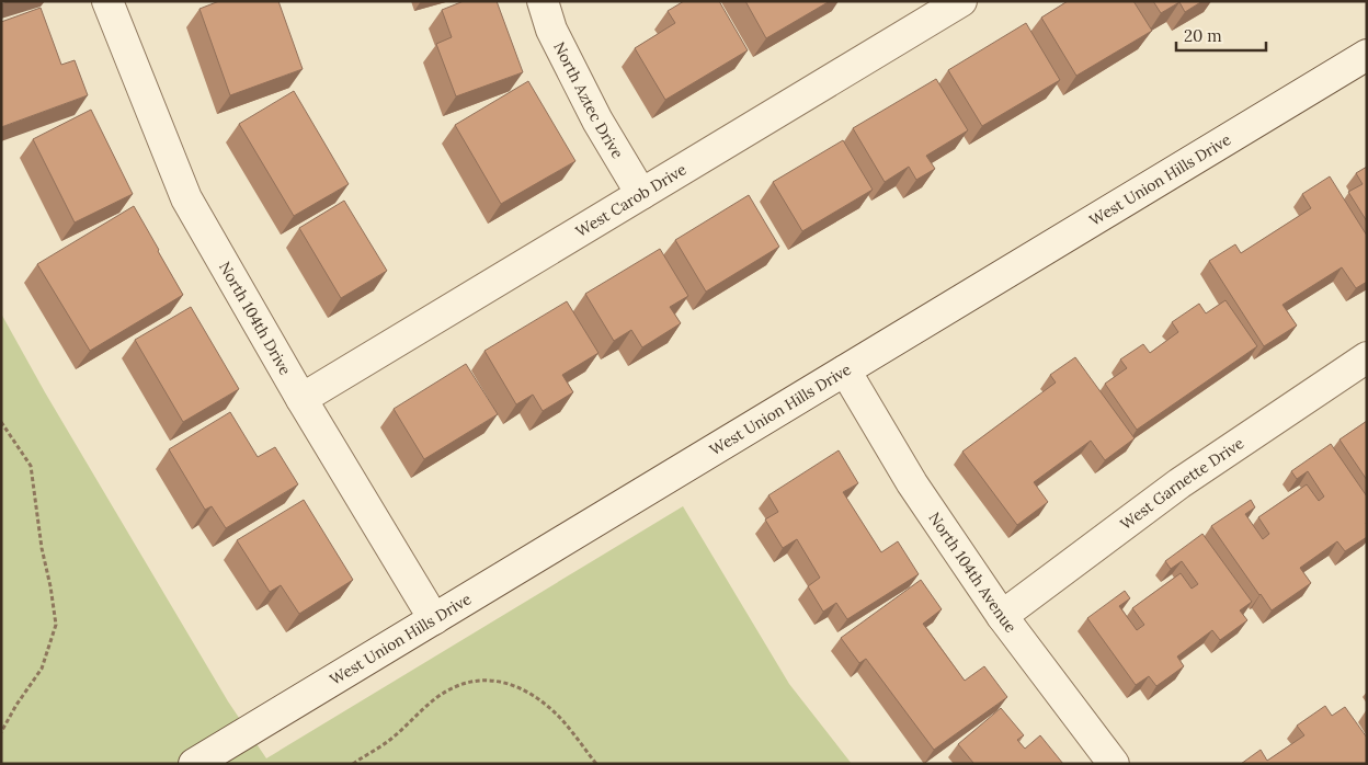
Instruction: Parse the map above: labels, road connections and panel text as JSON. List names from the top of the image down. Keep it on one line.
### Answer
{"streets":{"street":["North Aztec Drive","West Union Hills Drive","West Carob Drive","North 104th Drive","West Garnette Drive","North 104th Avenue"]},"crossings":[["North Aztec Drive","West Carob Drive"],["West Union Hills Drive","North 104th Drive"],["West Union Hills Drive","North 104th Avenue"],["West Carob Drive","North 104th Drive"],["West Garnette Drive","North 104th Avenue"]],"scale_bar":"20 m"}
